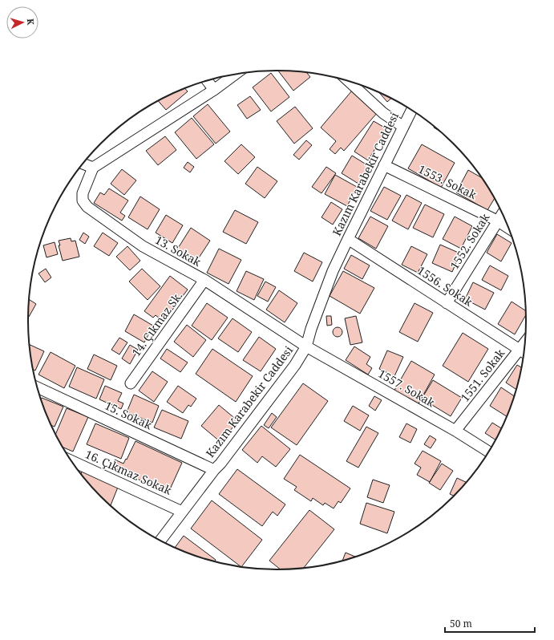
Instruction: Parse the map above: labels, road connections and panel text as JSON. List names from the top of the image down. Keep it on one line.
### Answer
{"streets":{"street":["Kazım Karabekir Caddesi","1553. Sokak","1552. Sokak","13. Sokak","1556. Sokak","14. Çıkmaz Sk.","1551. Sokak","1557. Sokak","15. Sokak","16. Çıkmaz Sokak"]},"crossings":[["Kazım Karabekir Caddesi","1553. Sokak"],["Kazım Karabekir Caddesi","13. Sokak"],["Kazım Karabekir Caddesi","1556. Sokak"],["Kazım Karabekir Caddesi","1557. Sokak"],["Kazım Karabekir Caddesi","15. Sokak"],["Kazım Karabekir Caddesi","16. Çıkmaz Sokak"],["1553. Sokak","1552. Sokak"],["1552. Sokak","1556. Sokak"],["13. Sokak","14. Çıkmaz Sk."],["13. Sokak","1557. Sokak"],["1556. Sokak","1551. Sokak"],["1551. Sokak","1557. Sokak"]],"scale_bar":"50 m","north":"right"}
